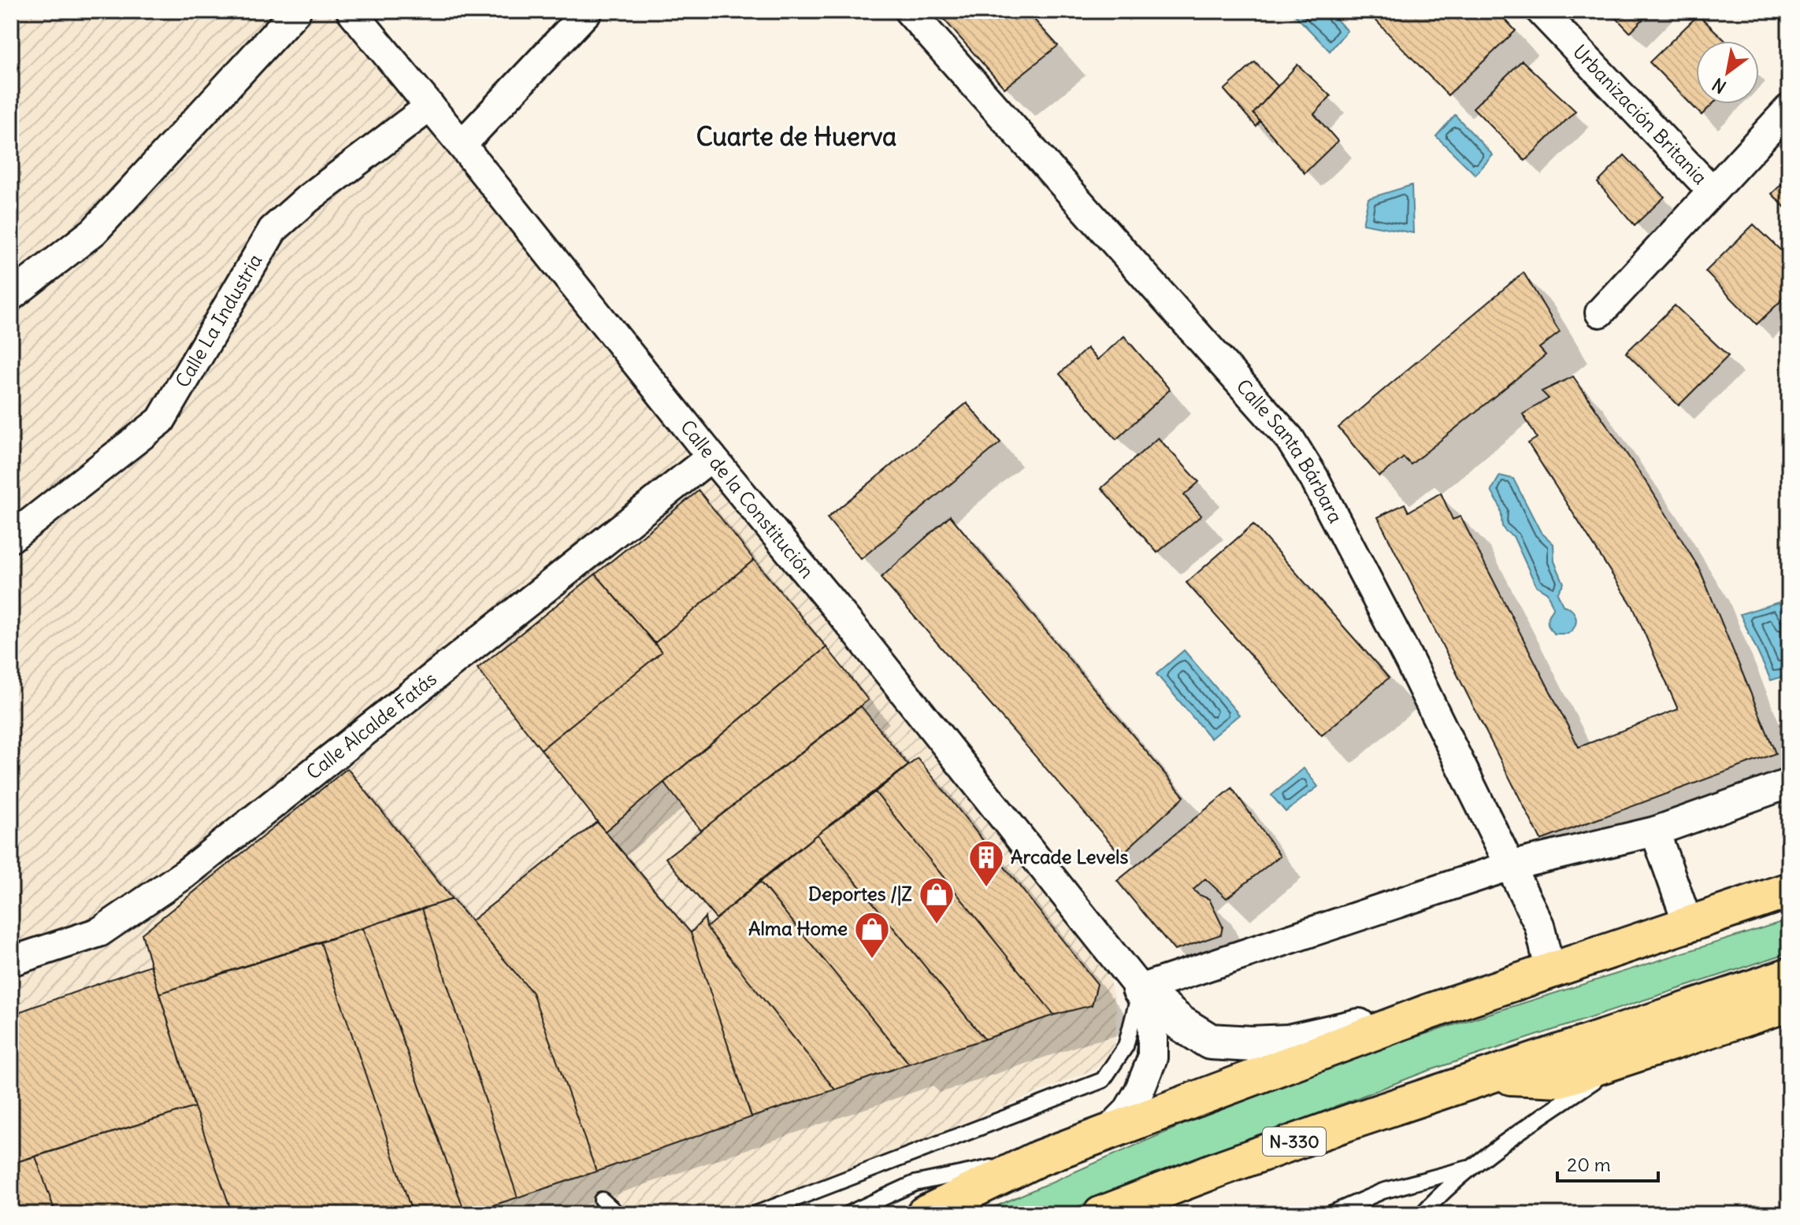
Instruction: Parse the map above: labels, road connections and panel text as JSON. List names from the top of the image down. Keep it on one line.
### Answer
{"streets":{"highway":["N-330"],"street":["Urbanización Britania","Calle La Industria","Calle Santa Bárbara","Calle de la Constitución","Calle Alcalde Fatás"]},"crossings":[["Calle La Industria","Calle de la Constitución"],["Calle de la Constitución","Calle Alcalde Fatás"]],"districts":["Cuarte de Huerva"],"places":{"building":["Arcade Levels"],"shop":["Deportes /|Z","Alma Home"]},"scale_bar":"20 m","north":"bottom left"}
